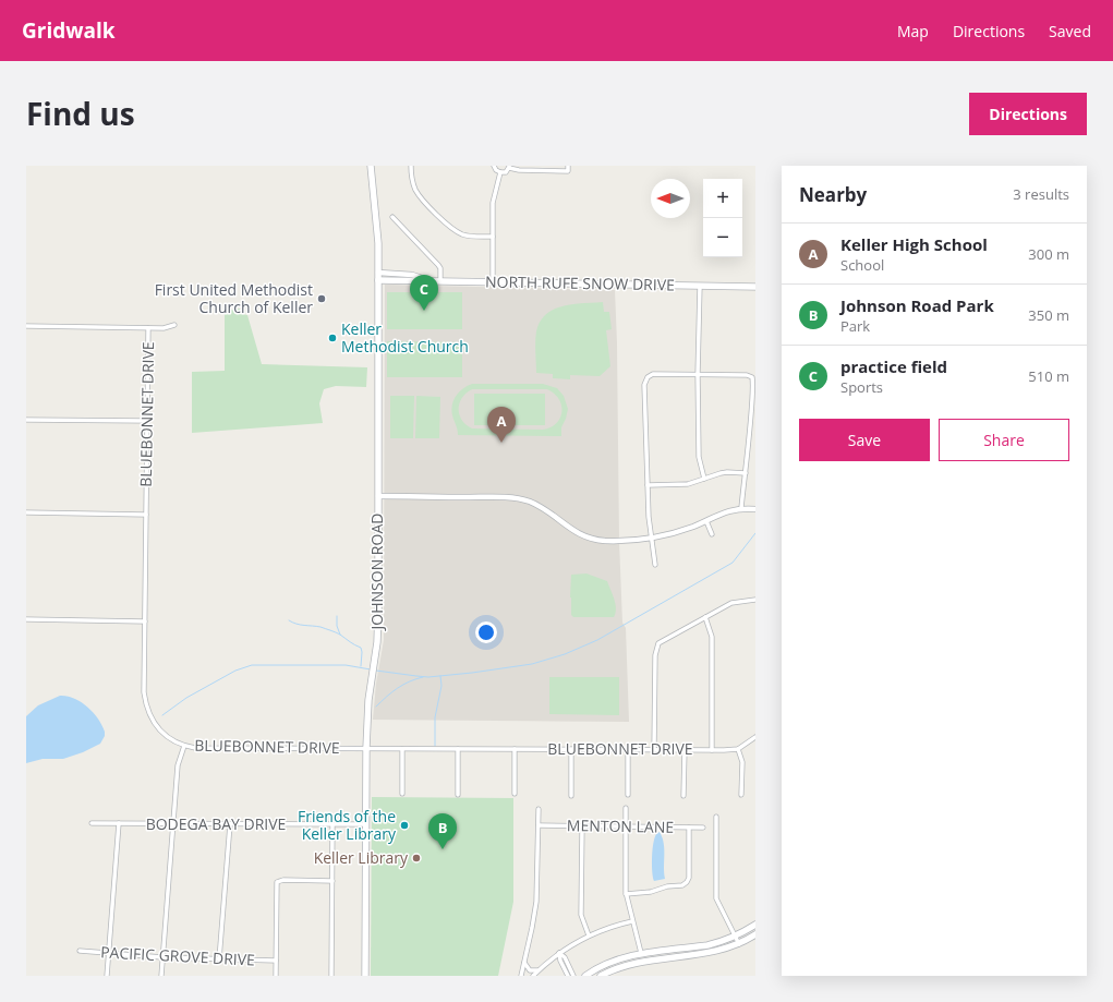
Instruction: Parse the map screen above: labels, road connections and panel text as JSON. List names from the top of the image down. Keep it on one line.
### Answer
{"streets":{"main road":["NORTH RUFE SNOW DRIVE","JOHNSON ROAD"],"street":["BLUEBONNET DRIVE","BODEGA BAY DRIVE","MENTON LANE","PACIFIC GROVE DRIVE"]},"crossings":[["NORTH RUFE SNOW DRIVE","JOHNSON ROAD"],["BLUEBONNET DRIVE","JOHNSON ROAD"],["JOHNSON ROAD","BODEGA BAY DRIVE"]],"places":["First United Methodist Church of Keller","Keller Methodist Church","Friends of the Keller Library","Keller Library"],"north":"left","page":{"header":"Gridwalk","nav":["Map","Directions","Saved"],"title":"Find us","buttons":["Directions",["Save","Share"]],"heading":["Nearby","3 results"],"map_buttons":["+","−"],"list":[{"mark":"A","name":"Keller High School","note":"School","value":"300 m"},{"mark":"B","name":"Johnson Road Park","note":"Park","value":"350 m"},{"mark":"C","name":"practice field","note":"Sports","value":"510 m"}],"pins":["C","A","B"]}}
